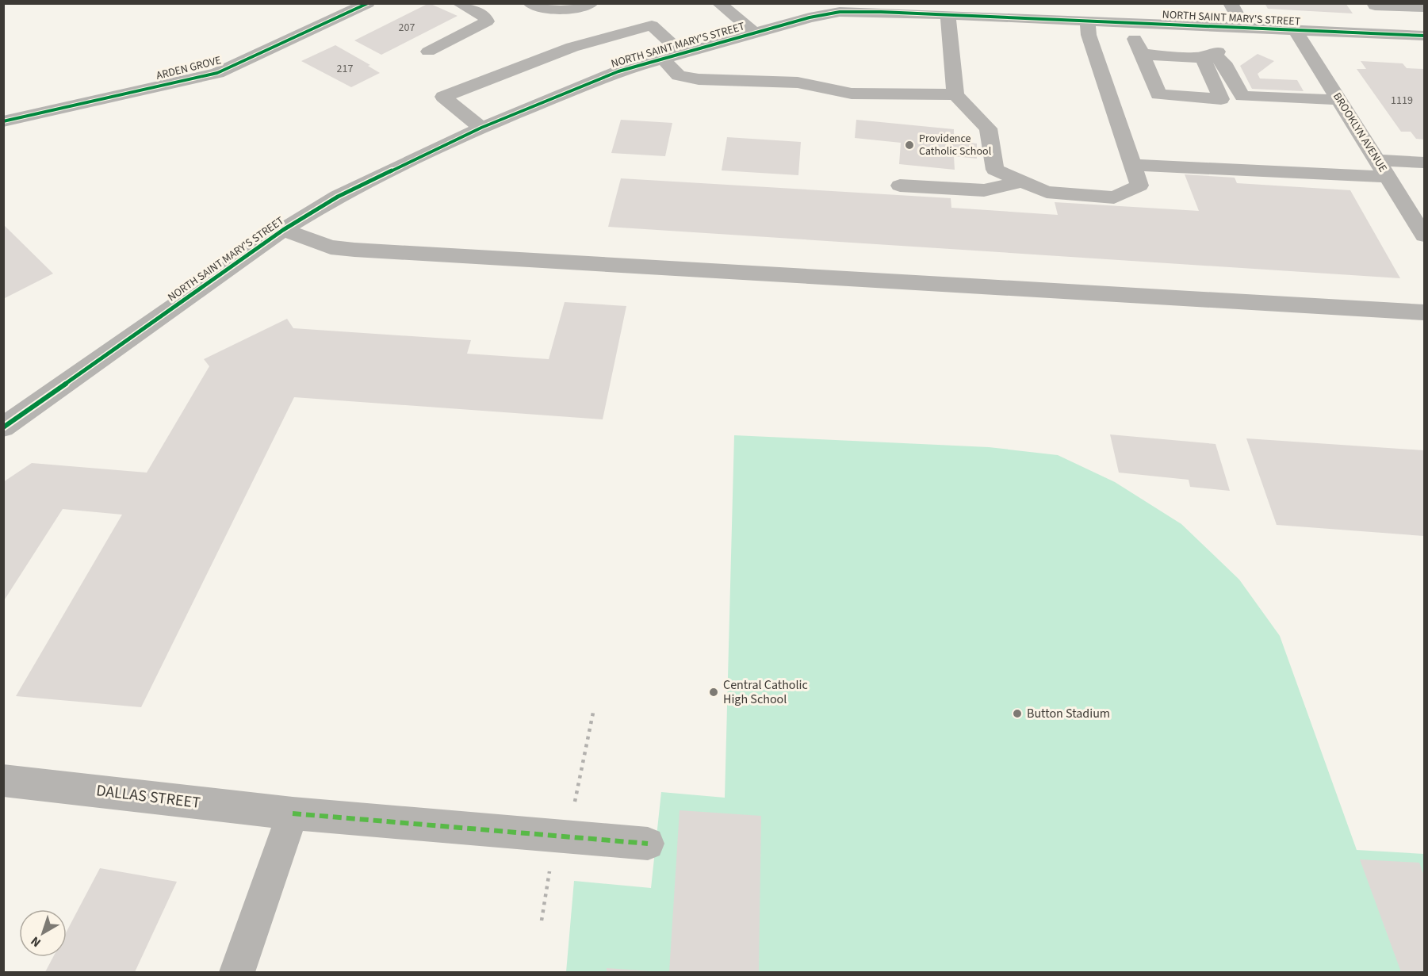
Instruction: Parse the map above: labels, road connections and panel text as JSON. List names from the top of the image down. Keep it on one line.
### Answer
{"streets":{"street":["NORTH SAINT MARY'S STREET","ARDEN GROVE","BROOKLYN AVENUE","DALLAS STREET"]},"crossings":[["NORTH SAINT MARY'S STREET","BROOKLYN AVENUE"]],"places":["Providence Catholic School","Central Catholic High School","Button Stadium"],"house_numbers":["207","217","1119"],"north":"bottom left"}
